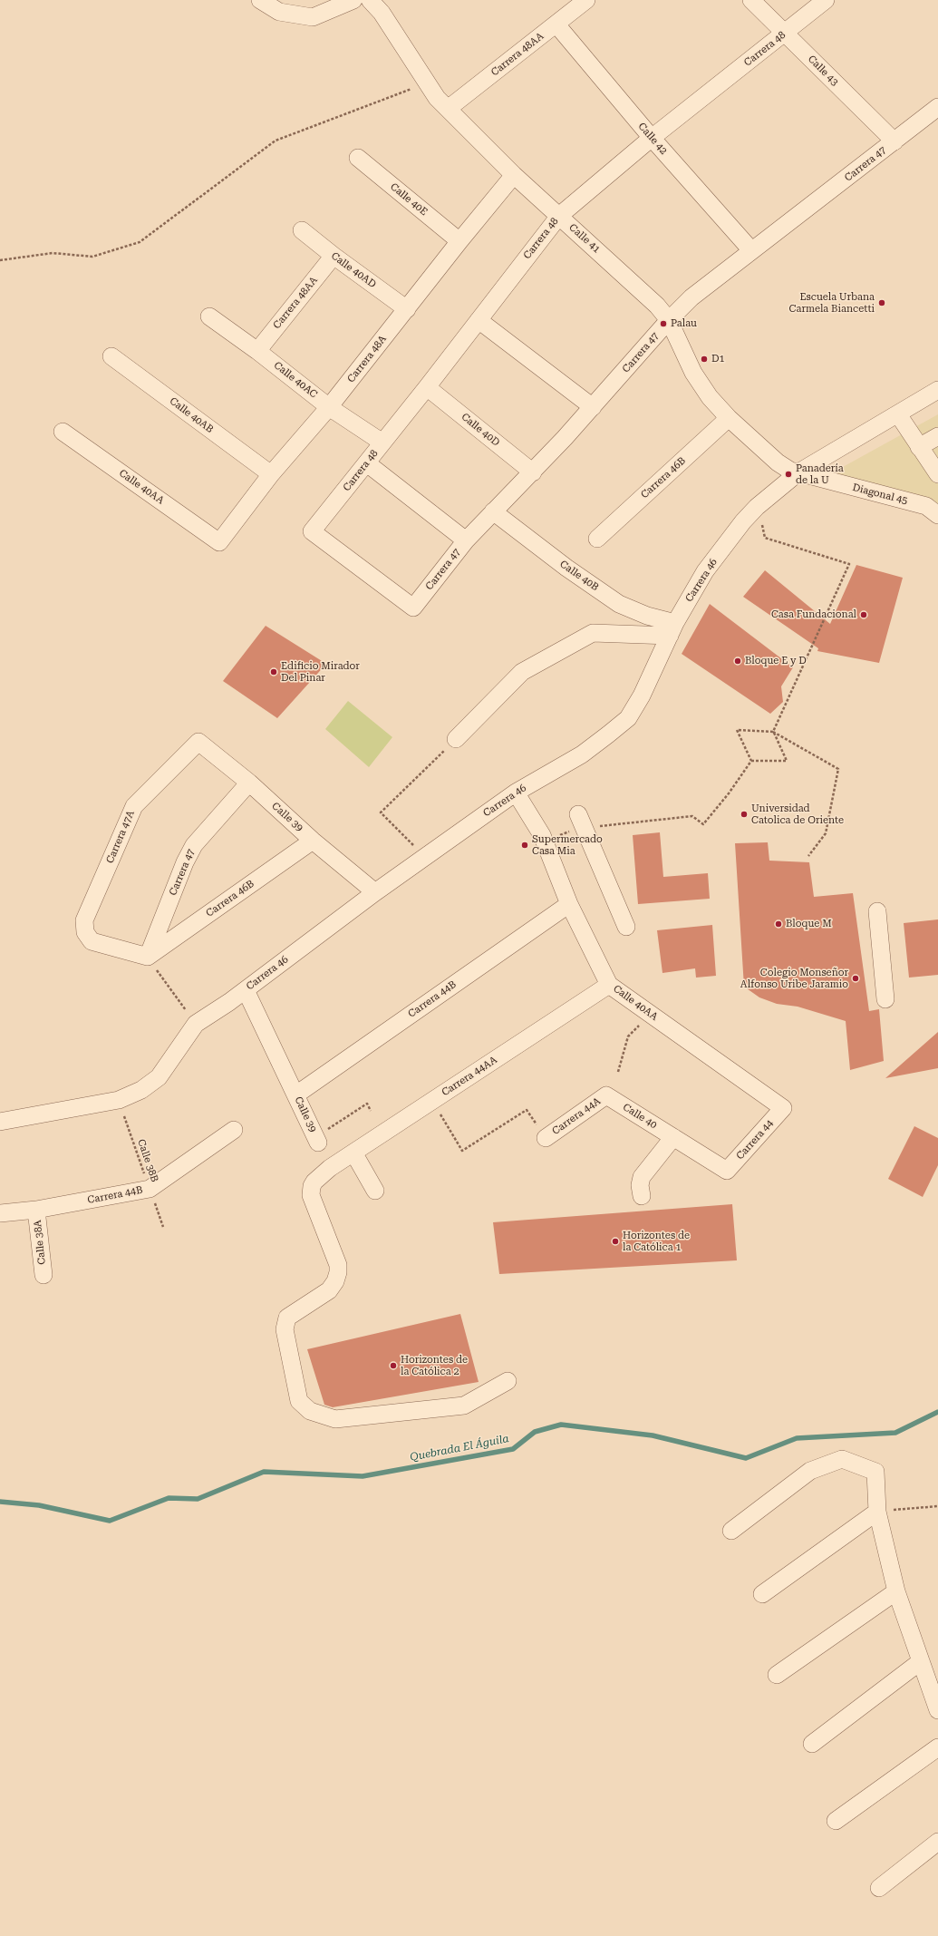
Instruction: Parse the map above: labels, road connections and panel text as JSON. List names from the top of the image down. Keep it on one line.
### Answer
{"streets":{"street":["Carrera 48","Carrera 48AA","Calle 43","Calle 42","Carrera 47","Calle 40E","Calle 41","Calle 40AD","Carrera 48A","Calle 40AC","Calle 40AB","Calle 40D","Carrera 46B","Calle 40AA","Diagonal 45","Calle 40B","Carrera 46","Calle 39","Carrera 47A","Carrera 44B","Carrera 44AA","Carrera 44A","Calle 40","Carrera 44","Calle 38A"],"path":["Calle 38B"]},"crossings":[["Carrera 48","Calle 43"],["Carrera 48","Calle 42"],["Carrera 48","Carrera 47"],["Carrera 48","Calle 41"],["Carrera 48","Calle 40AC"],["Carrera 48","Calle 40D"],["Carrera 48AA","Calle 42"],["Carrera 48AA","Calle 41"],["Carrera 48AA","Calle 40AD"],["Carrera 48AA","Calle 40AC"],["Calle 43","Carrera 47"],["Calle 42","Carrera 47"],["Carrera 47","Calle 41"],["Carrera 47","Calle 40D"],["Carrera 47","Carrera 46B"],["Carrera 47","Calle 40B"],["Carrera 47","Calle 39"],["Carrera 47","Carrera 47A"],["Calle 40E","Carrera 48A"],["Calle 41","Carrera 48A"],["Calle 41","Carrera 46B"],["Calle 41","Diagonal 45"],["Calle 41","Carrera 46"],["Calle 40AD","Carrera 48A"],["Carrera 48A","Calle 40AC"],["Carrera 48A","Calle 40AB"],["Carrera 48A","Calle 40AA"],["Carrera 46B","Calle 39"],["Carrera 46B","Carrera 47A"],["Calle 40AA","Carrera 46"],["Calle 40AA","Carrera 44B"],["Calle 40AA","Carrera 44AA"],["Calle 40AA","Carrera 44"],["Diagonal 45","Carrera 46"],["Calle 40B","Carrera 46"],["Carrera 46","Calle 39"],["Carrera 46","Calle 38B"],["Calle 39","Carrera 47A"],["Calle 39","Carrera 44B"],["Carrera 44B","Calle 38B"],["Carrera 44B","Calle 38A"],["Carrera 44A","Calle 40"],["Calle 40","Carrera 44"]],"water":["Quebrada El Águila"],"places":["Escuela Urbana Carmela Biancetti","Palau","D1","Panadería de la U","Casa Fundacional","Bloque E y D","Edificio Mirador Del Pinar","Universidad Catolica de Oriente","Supermercado Casa Mia","Bloque M","Colegio Monseñor Alfonso Uribe Jaramio","Horizontes de la Católica 1","Horizontes de la Católica 2"]}
